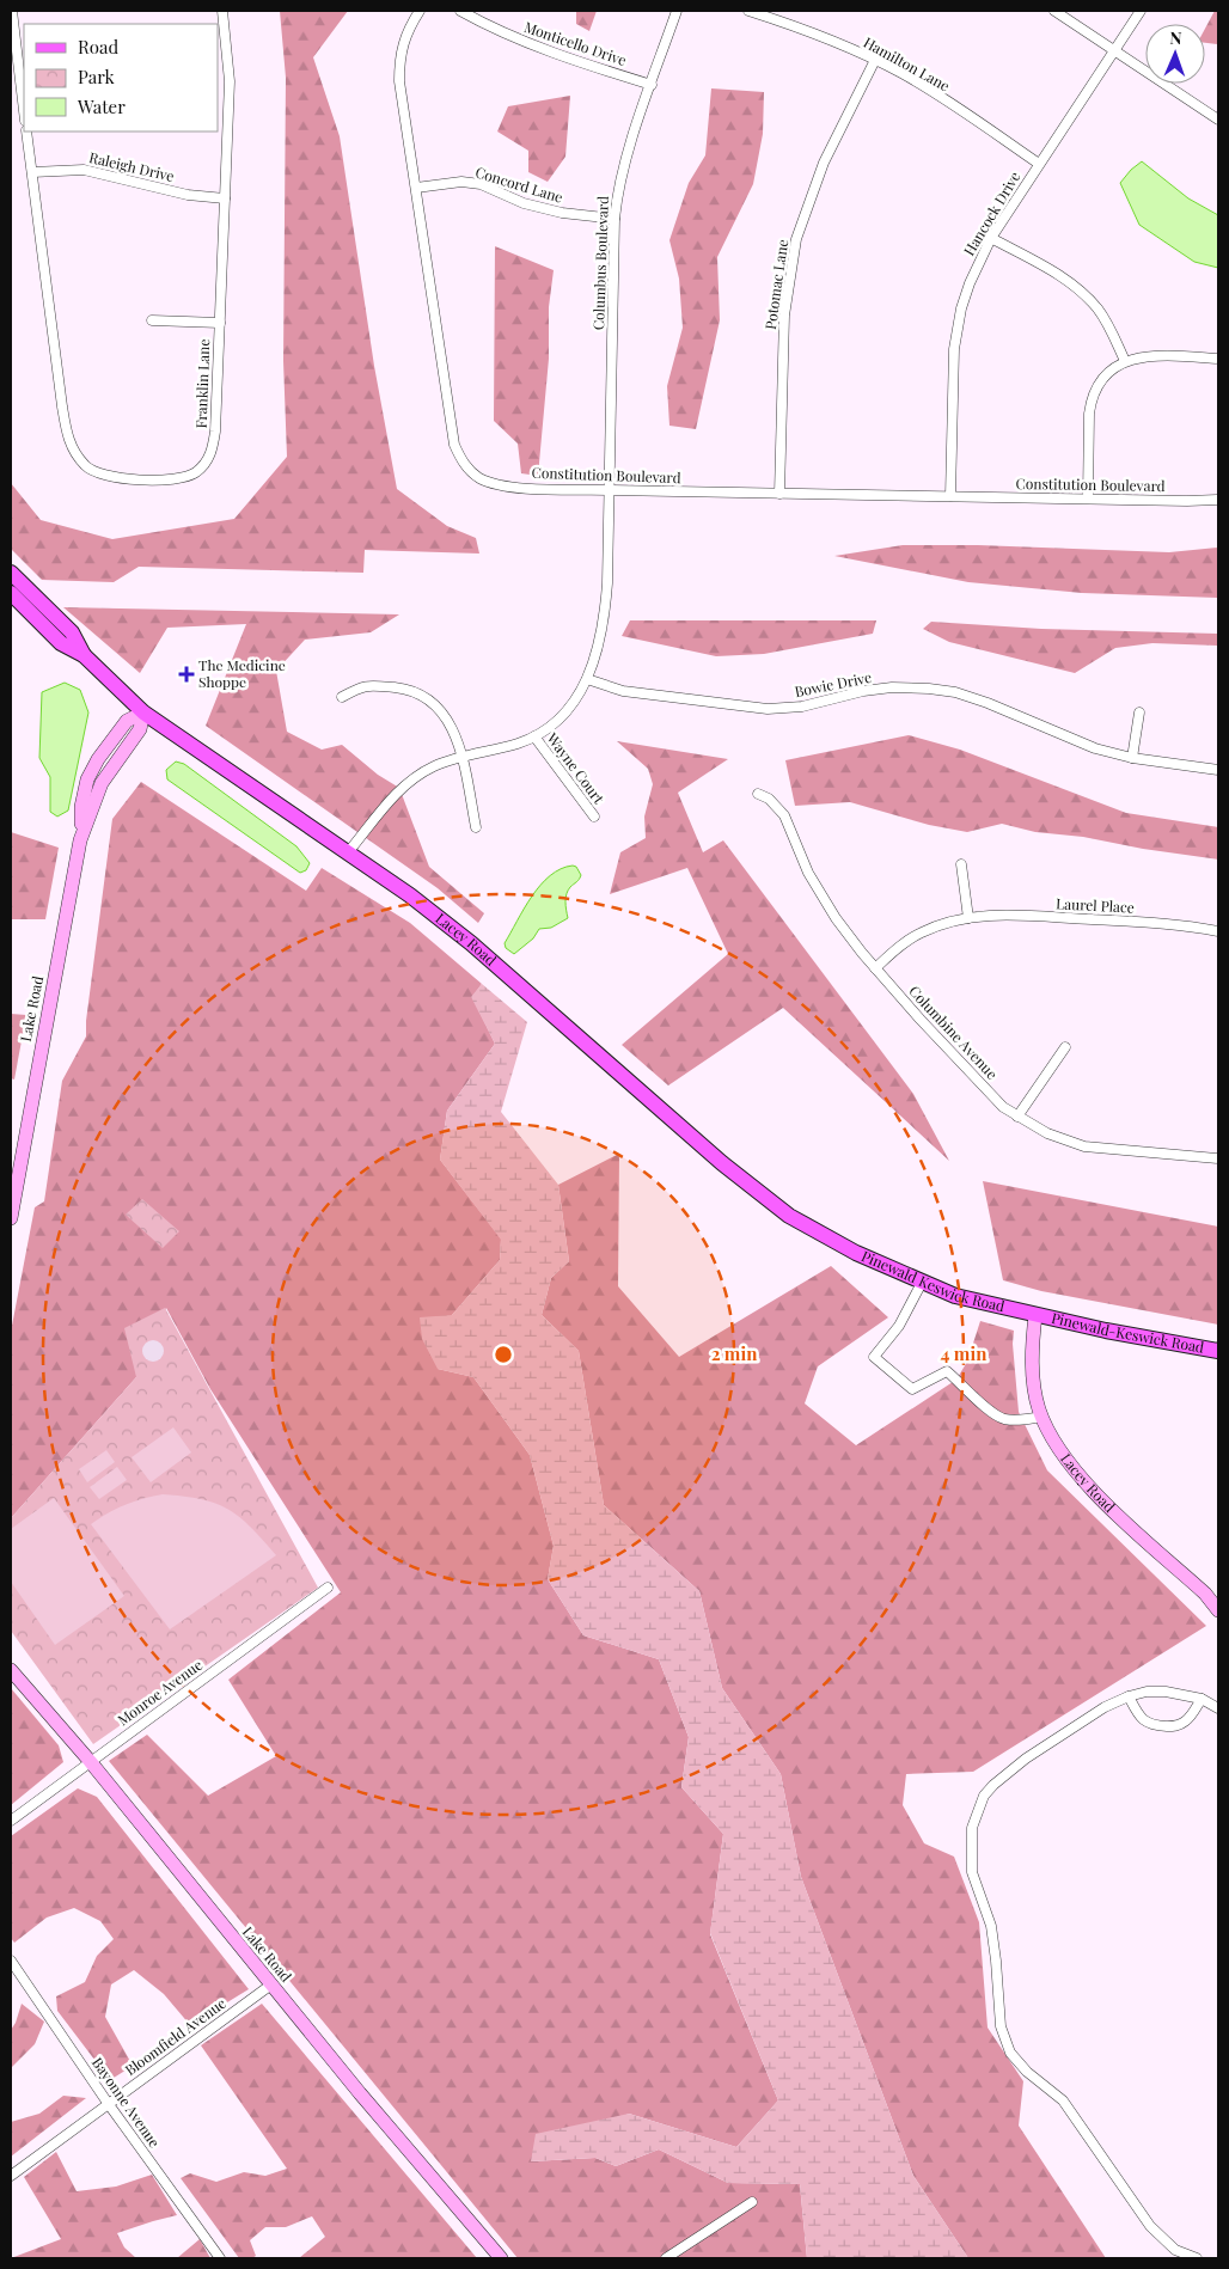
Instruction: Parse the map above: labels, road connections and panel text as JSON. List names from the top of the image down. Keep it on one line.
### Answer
{"streets":{"main road":["Lacey Road","Pinewald Keswick Road","Pinewald-Keswick Road"],"street":["Monticello Drive","Hamilton Lane","Raleigh Drive","Concord Lane","Hancock Drive","Columbus Boulevard","Potomac Lane","Franklin Lane","Constitution Boulevard","Bowie Drive","Wayne Court","Laurel Place","Lake Road","Columbine Avenue","Monroe Avenue","Bloomfield Avenue","Bayonne Avenue"]},"crossings":[["Monticello Drive","Columbus Boulevard"],["Hamilton Lane","Hancock Drive"],["Hamilton Lane","Potomac Lane"],["Raleigh Drive","Franklin Lane"],["Concord Lane","Columbus Boulevard"],["Concord Lane","Constitution Boulevard"],["Hancock Drive","Constitution Boulevard"],["Columbus Boulevard","Constitution Boulevard"],["Columbus Boulevard","Bowie Drive"],["Columbus Boulevard","Wayne Court"],["Columbus Boulevard","Lacey Road"],["Potomac Lane","Constitution Boulevard"],["Laurel Place","Columbine Avenue"],["Lacey Road","Lake Road"],["Lacey Road","Pinewald Keswick Road"],["Lacey Road","Pinewald-Keswick Road"],["Lake Road","Monroe Avenue"],["Lake Road","Bloomfield Avenue"],["Pinewald Keswick Road","Pinewald-Keswick Road"],["Bloomfield Avenue","Bayonne Avenue"]],"places":{"health":["The Medicine Shoppe"]},"legend":["Road","Park","Water"],"north":"top","rings":["2 min","4 min"]}
